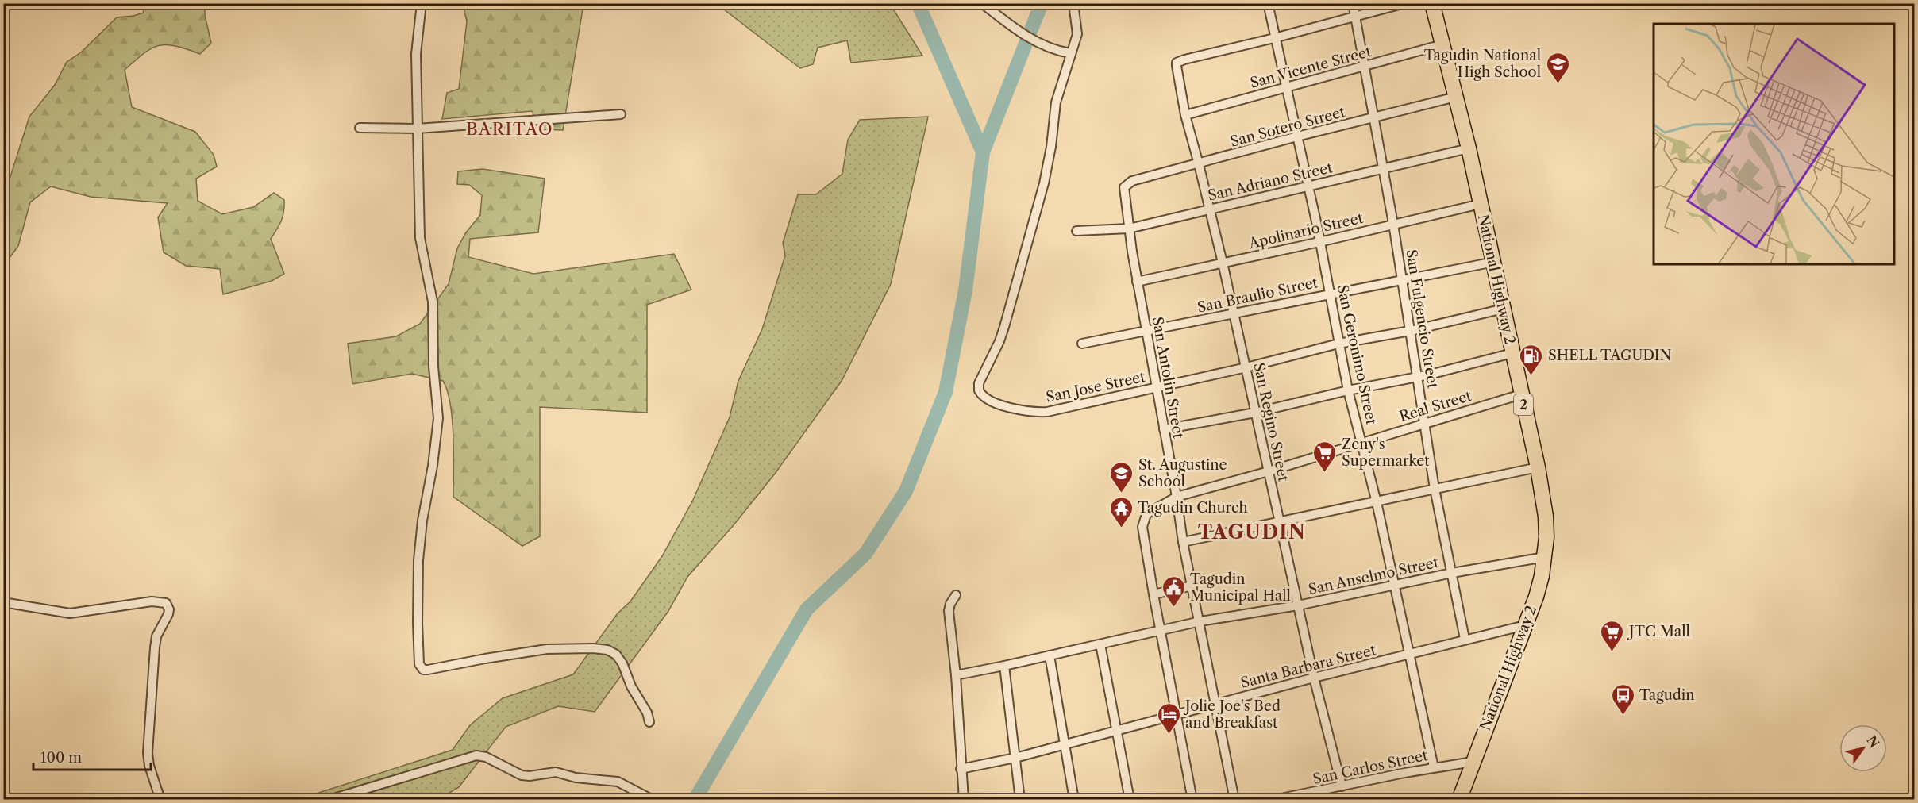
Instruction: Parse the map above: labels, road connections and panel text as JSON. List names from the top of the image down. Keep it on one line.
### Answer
{"streets":{"highway":["National Highway 2","2"],"street":["San Vicente Street","San Sotero Street","San Adriano Street","Apolinario Street","San Braulio Street","San Fulgencio Street","San Geronimo Street","San Antolin Street","San Jose Street","Real Street","San Regino Street","San Anselmo Street","Santa Barbara Street","San Carlos Street"]},"crossings":[["San Vicente Street","National Highway 2"],["San Vicente Street","San Fulgencio Street"],["San Vicente Street","San Geronimo Street"],["San Vicente Street","San Regino Street"],["San Sotero Street","National Highway 2"],["San Sotero Street","San Fulgencio Street"],["San Sotero Street","San Geronimo Street"],["San Sotero Street","San Antolin Street"],["San Sotero Street","San Regino Street"],["San Adriano Street","National Highway 2"],["San Adriano Street","San Fulgencio Street"],["San Adriano Street","San Geronimo Street"],["San Adriano Street","San Antolin Street"],["San Adriano Street","San Regino Street"],["Apolinario Street","National Highway 2"],["Apolinario Street","San Fulgencio Street"],["Apolinario Street","San Geronimo Street"],["Apolinario Street","San Antolin Street"],["Apolinario Street","San Regino Street"],["National Highway 2","San Braulio Street"],["National Highway 2","San Jose Street"],["National Highway 2","Real Street"],["National Highway 2","San Anselmo Street"],["National Highway 2","Santa Barbara Street"],["National Highway 2","San Carlos Street"],["San Braulio Street","San Fulgencio Street"],["San Braulio Street","San Geronimo Street"],["San Braulio Street","San Antolin Street"],["San Braulio Street","San Regino Street"],["San Fulgencio Street","San Jose Street"],["San Fulgencio Street","Real Street"],["San Fulgencio Street","San Anselmo Street"],["San Fulgencio Street","Santa Barbara Street"],["San Geronimo Street","San Jose Street"],["San Geronimo Street","Real Street"],["San Geronimo Street","San Regino Street"],["San Geronimo Street","San Anselmo Street"],["San Geronimo Street","Santa Barbara Street"],["San Geronimo Street","San Carlos Street"],["San Antolin Street","San Jose Street"],["San Antolin Street","Real Street"],["San Antolin Street","San Anselmo Street"],["San Antolin Street","Santa Barbara Street"],["San Jose Street","San Regino Street"],["Real Street","San Regino Street"],["San Regino Street","San Anselmo Street"],["San Regino Street","Santa Barbara Street"],["San Regino Street","San Carlos Street"]],"districts":["BARITAO","TAGUDIN"],"places":{"school or university":["Tagudin National High School","St. Augustine School"],"fuel station":["SHELL TAGUDIN"],"supermarket":["Zeny's Supermarket","JTC Mall"],"temple":["Tagudin Church"],"public building":["Tagudin Municipal Hall"],"bus stop":["Tagudin"],"hotel":["Jolie Joe's Bed and Breakfast"]},"scale_bar":"100 m","north":"top right"}
